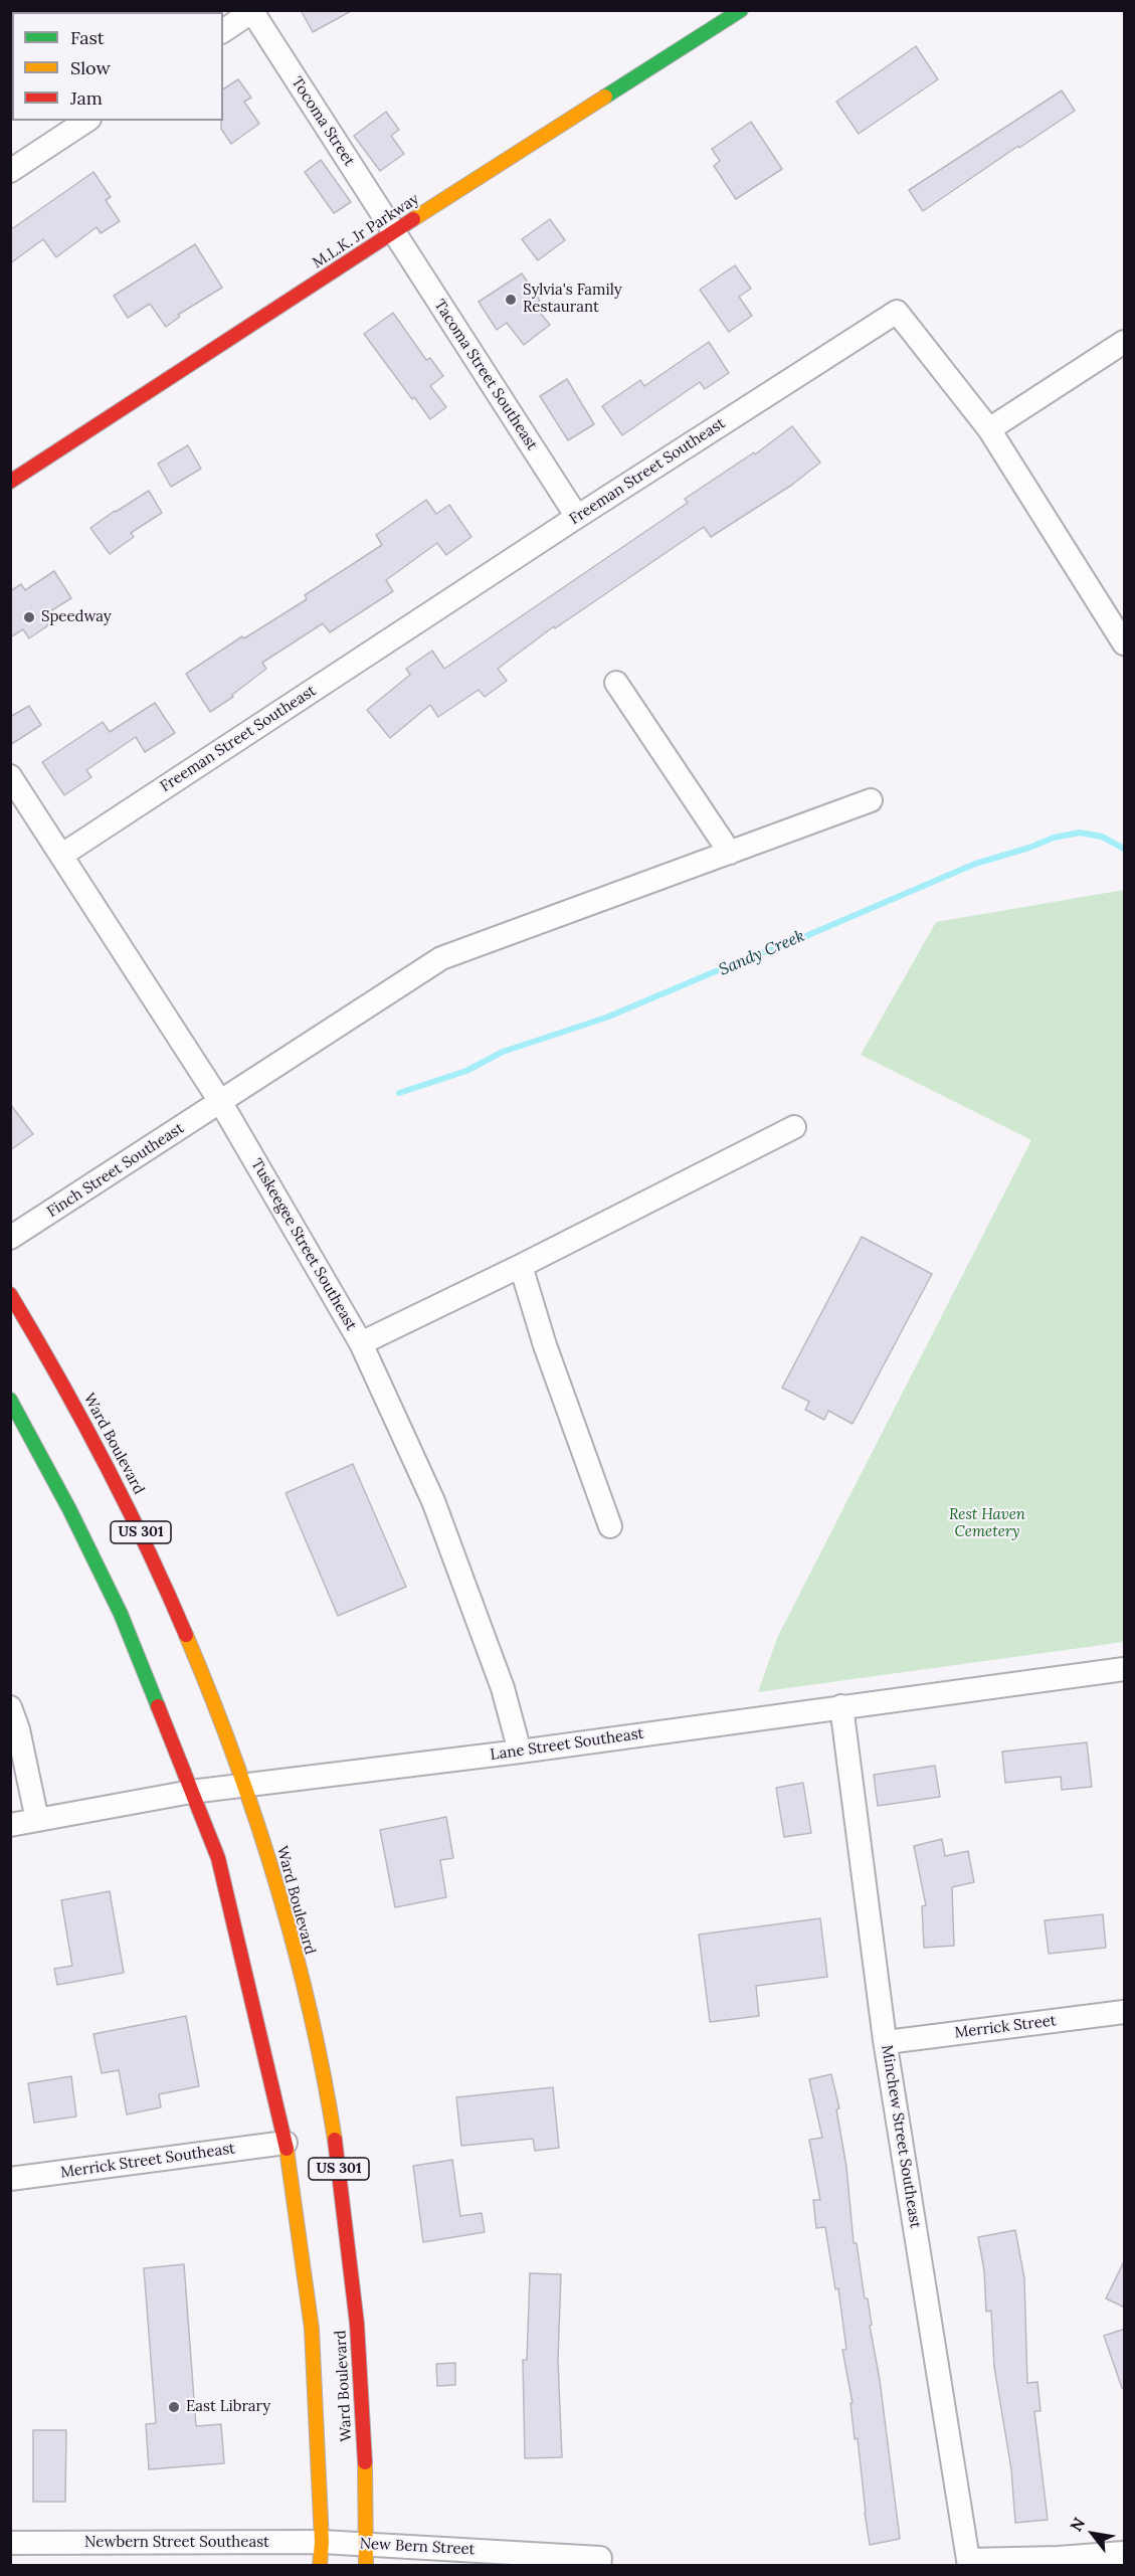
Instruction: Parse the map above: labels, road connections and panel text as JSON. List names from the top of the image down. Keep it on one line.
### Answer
{"streets":{"main road":["M.L.K. Jr Parkway","Ward Boulevard","US 301"],"street":["Tocoma Street","Tacoma Street Southeast","Freeman Street Southeast","Finch Street Southeast","Tuskeegee Street Southeast","Lane Street Southeast","Merrick Street","Minchew Street Southeast","Merrick Street Southeast","Newbern Street Southeast","New Bern Street"]},"crossings":[["Tocoma Street","M.L.K. Jr Parkway"],["Tocoma Street","Tacoma Street Southeast"],["M.L.K. Jr Parkway","Tacoma Street Southeast"],["Tacoma Street Southeast","Freeman Street Southeast"],["Freeman Street Southeast","Tuskeegee Street Southeast"],["Finch Street Southeast","Tuskeegee Street Southeast"],["Tuskeegee Street Southeast","Lane Street Southeast"],["Ward Boulevard","Lane Street Southeast"],["Ward Boulevard","Merrick Street Southeast"],["Ward Boulevard","Newbern Street Southeast"],["Ward Boulevard","New Bern Street"],["Lane Street Southeast","Minchew Street Southeast"],["Merrick Street","Minchew Street Southeast"],["Newbern Street Southeast","New Bern Street"]],"water":["Sandy Creek"],"parks":["Rest Haven Cemetery"],"places":["Sylvia's Family Restaurant","Speedway","East Library"],"legend":["Fast","Slow","Jam"],"north":"top left"}
